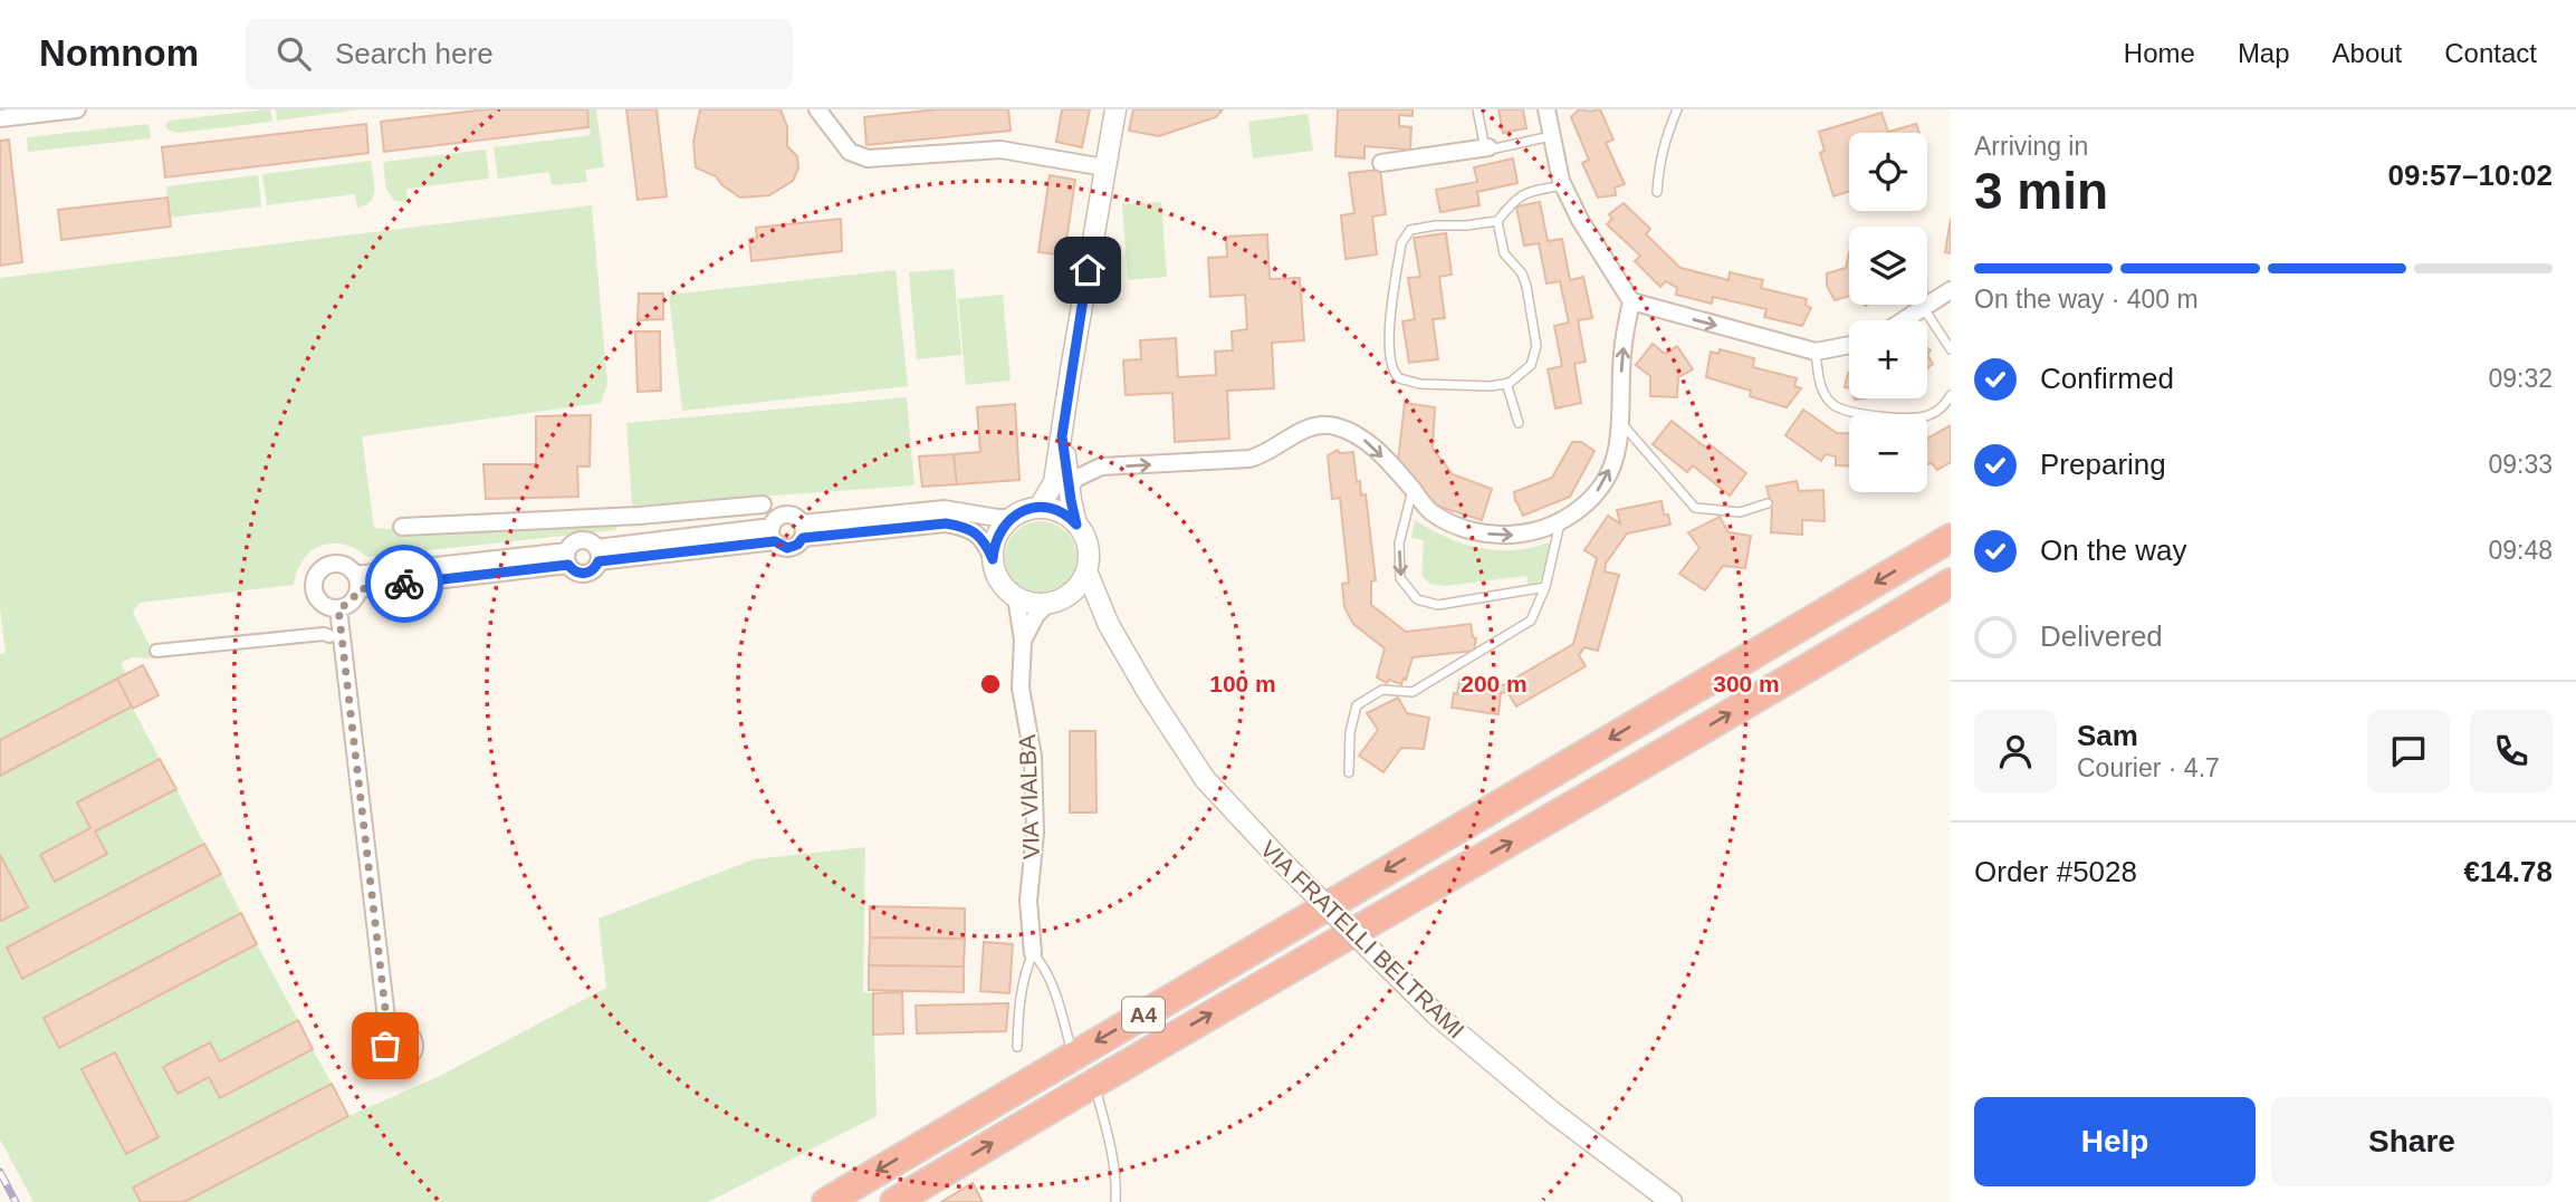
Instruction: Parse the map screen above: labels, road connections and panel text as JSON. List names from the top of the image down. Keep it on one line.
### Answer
{"streets":{"highway":["A4"],"street":["VIA VIALBA","VIA FRATELLI BELTRAMI"]},"crossings":[["VIA VIALBA","VIA FRATELLI BELTRAMI"]],"page":{"header":"Nomnom","search":"Search here","nav":["Home","Map","About","Contact"],"heading":["3 min","Arriving in","09:57–10:02"],"panel":["Sam","Courier · 4.7","Order #5028","€14.78"],"map_buttons":["+","−"],"bar":"On the way · 400 m","list":[["Confirmed","09:32"],["Preparing","09:33"],["On the way","09:48"],"Delivered"],"buttons":["Help","Share"]},"rings":["100 m","200 m","300 m"]}
